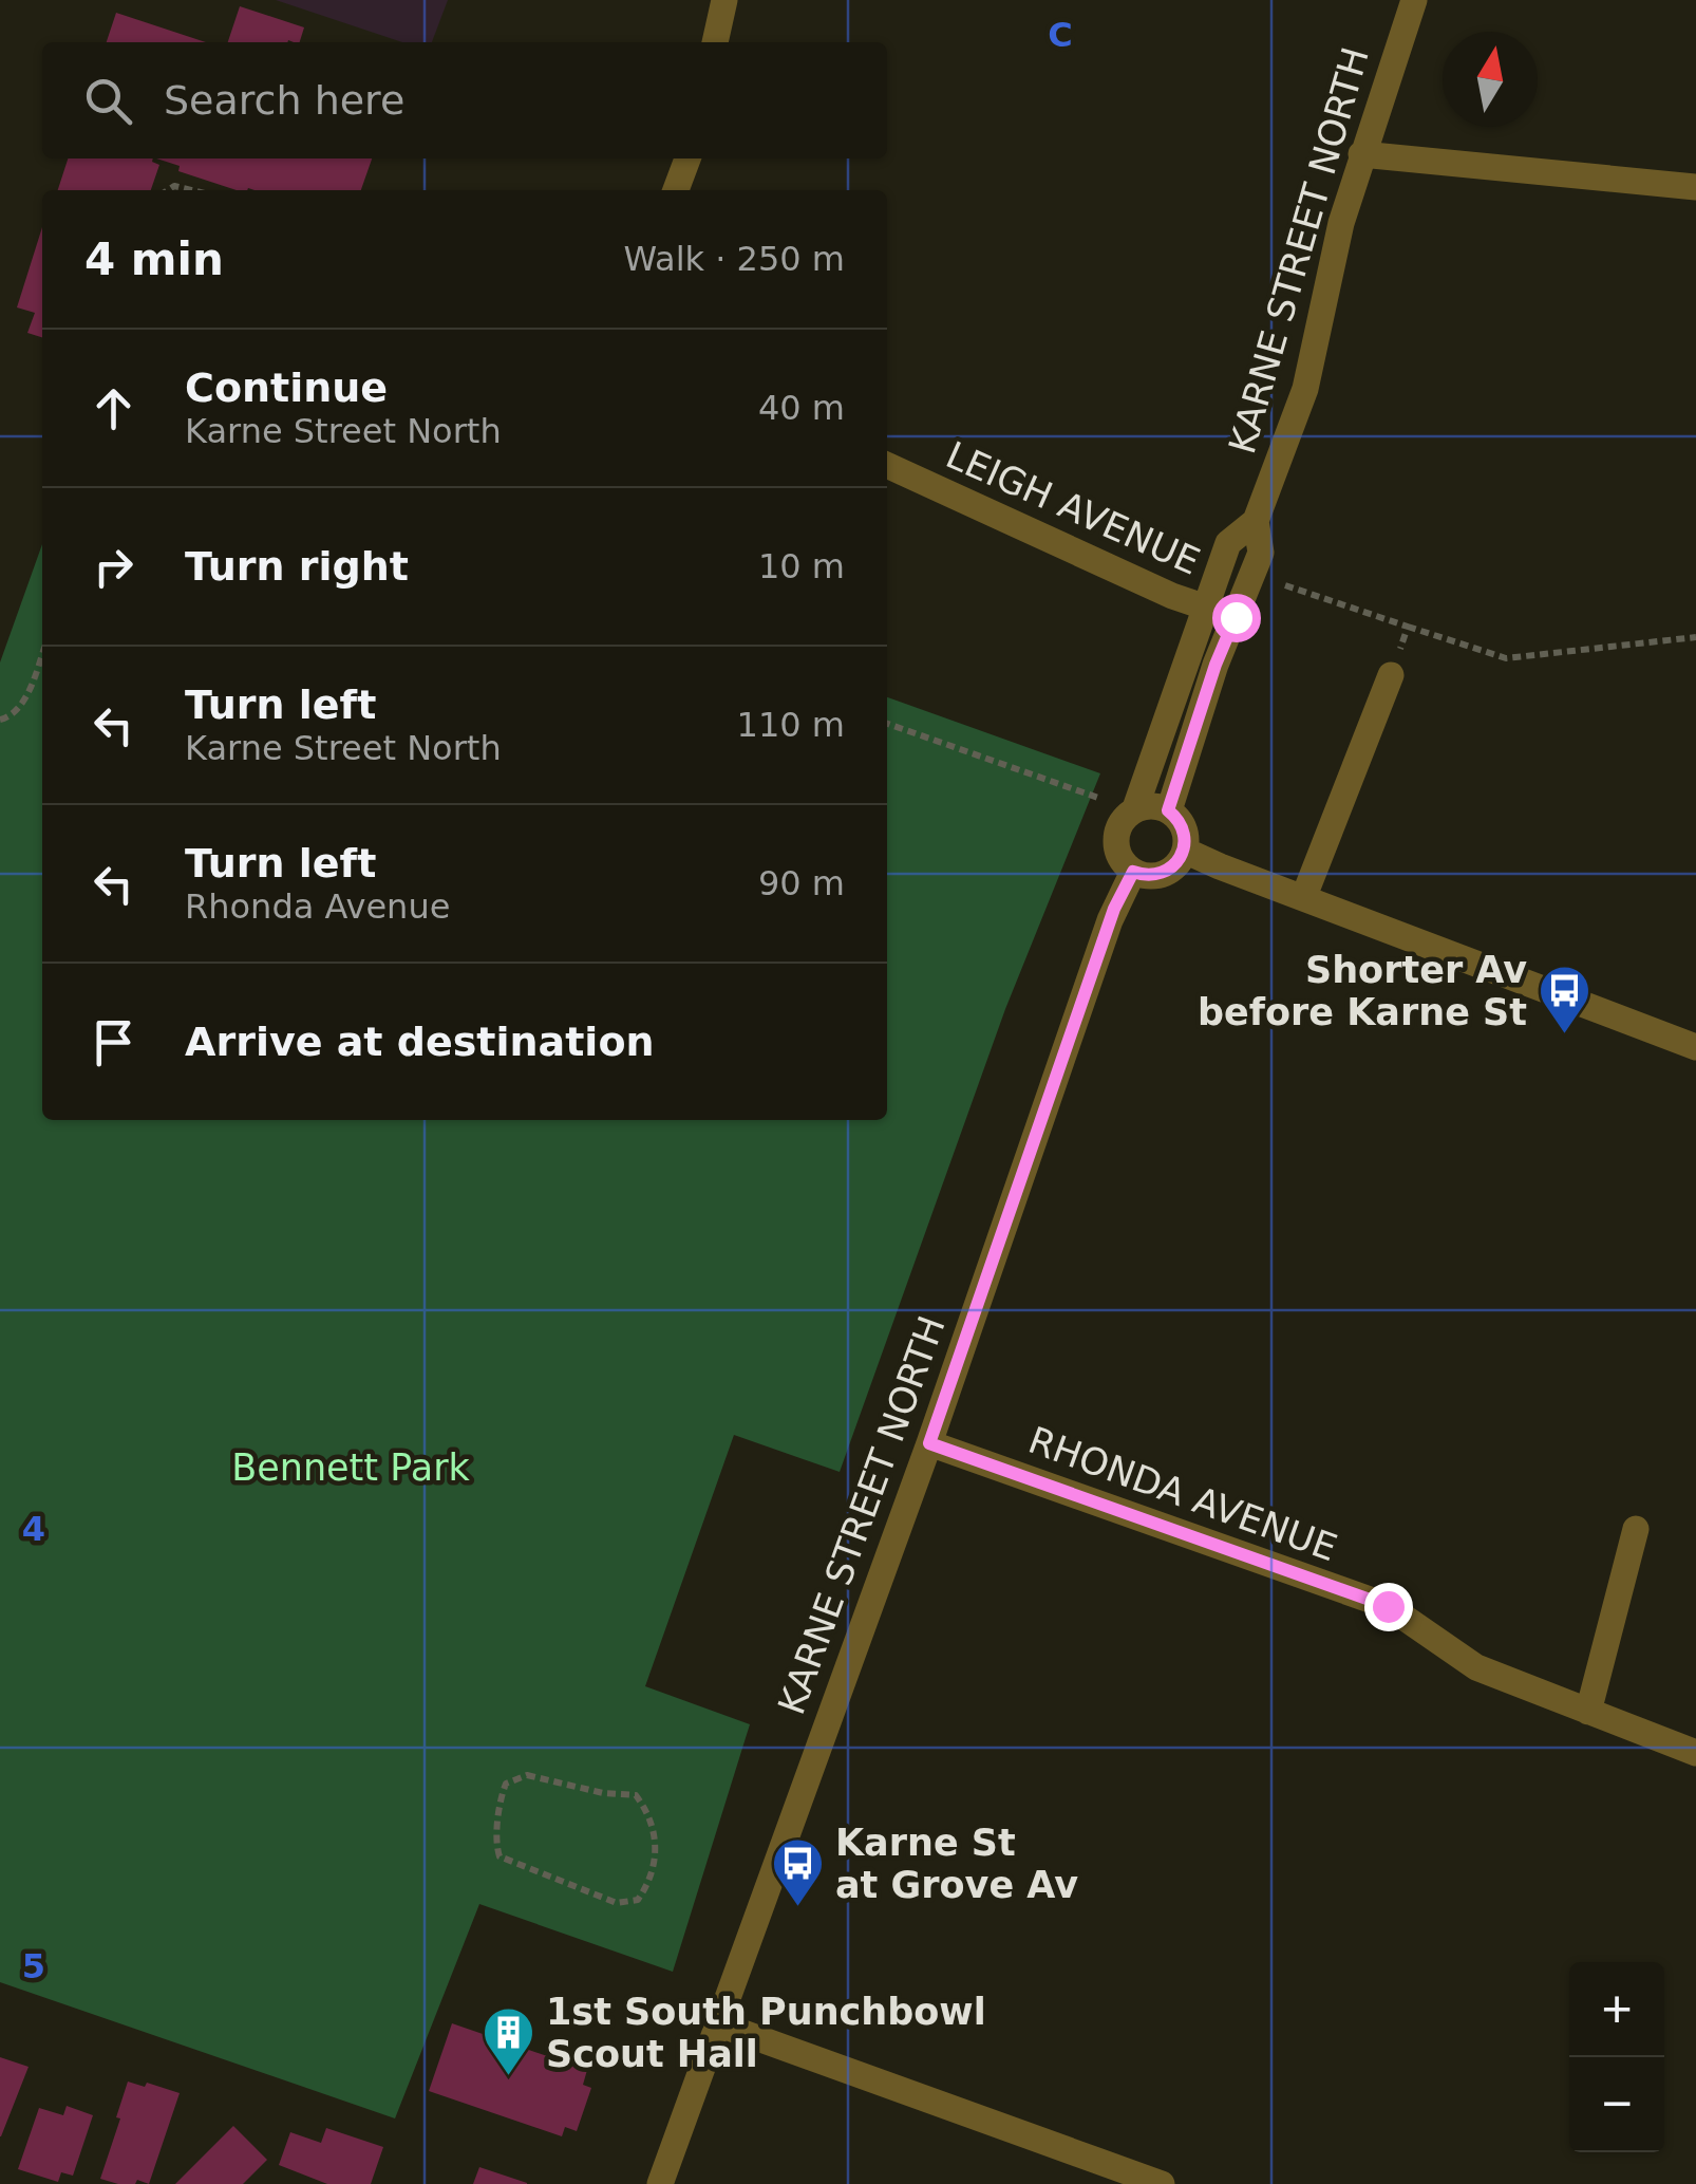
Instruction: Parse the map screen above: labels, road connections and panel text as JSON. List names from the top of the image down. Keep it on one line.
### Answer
{"streets":{"street":["KARNE STREET NORTH","LEIGH AVENUE","RHONDA AVENUE"]},"crossings":[["KARNE STREET NORTH","LEIGH AVENUE"],["KARNE STREET NORTH","RHONDA AVENUE"]],"parks":["Bennett Park"],"places":{"bus stop":["Shorter Av before Karne St","Karne St at Grove Av"],"building":["1st South Punchbowl Scout Hall"]},"north":"top","page":{"search":"Search here","heading":["4 min","Walk · 250 m"],"list":[["Continue","Karne Street North","40 m"],["Turn right","10 m"],["Turn left","Karne Street North","110 m"],["Turn left","Rhonda Avenue","90 m"],"Arrive at destination"],"map_buttons":["+","−"]},"grid":{"columns":["C"],"rows":["4","5"]}}
